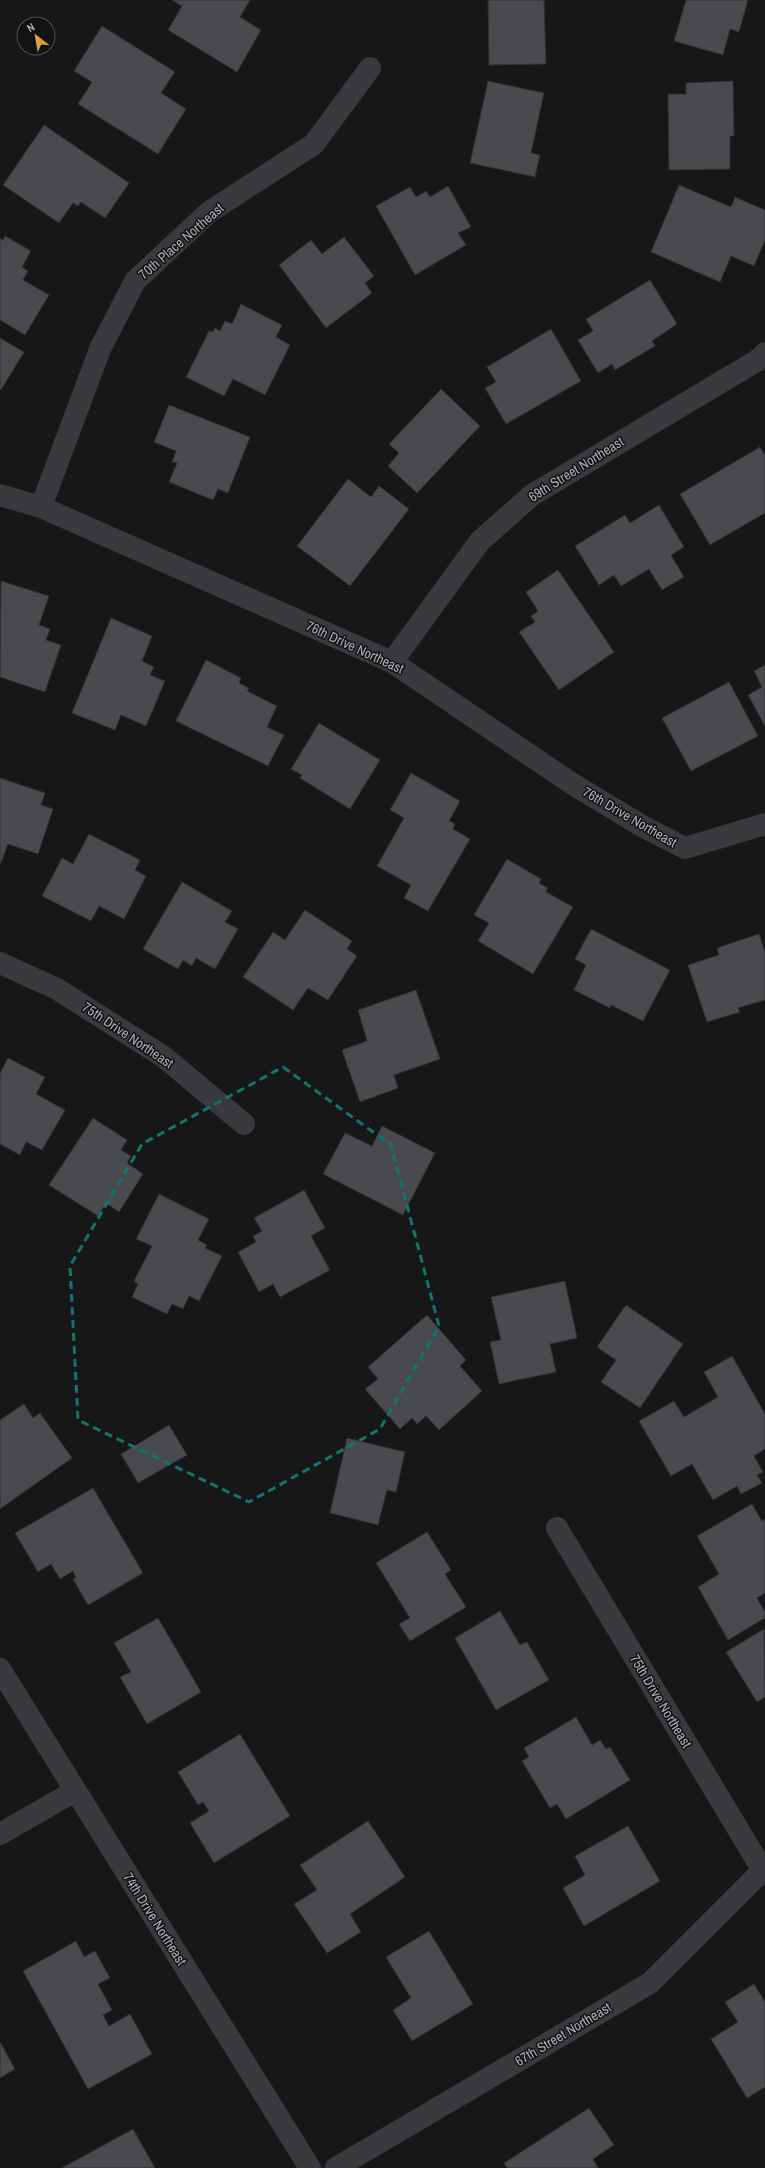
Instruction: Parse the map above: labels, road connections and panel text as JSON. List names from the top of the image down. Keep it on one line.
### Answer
{"streets":{"street":["70th Place Northeast","69th Street Northeast","76th Drive Northeast","75th Drive Northeast","74th Drive Northeast","67th Street Northeast"]},"crossings":[["70th Place Northeast","76th Drive Northeast"],["69th Street Northeast","76th Drive Northeast"],["75th Drive Northeast","67th Street Northeast"]],"north":"top left"}
